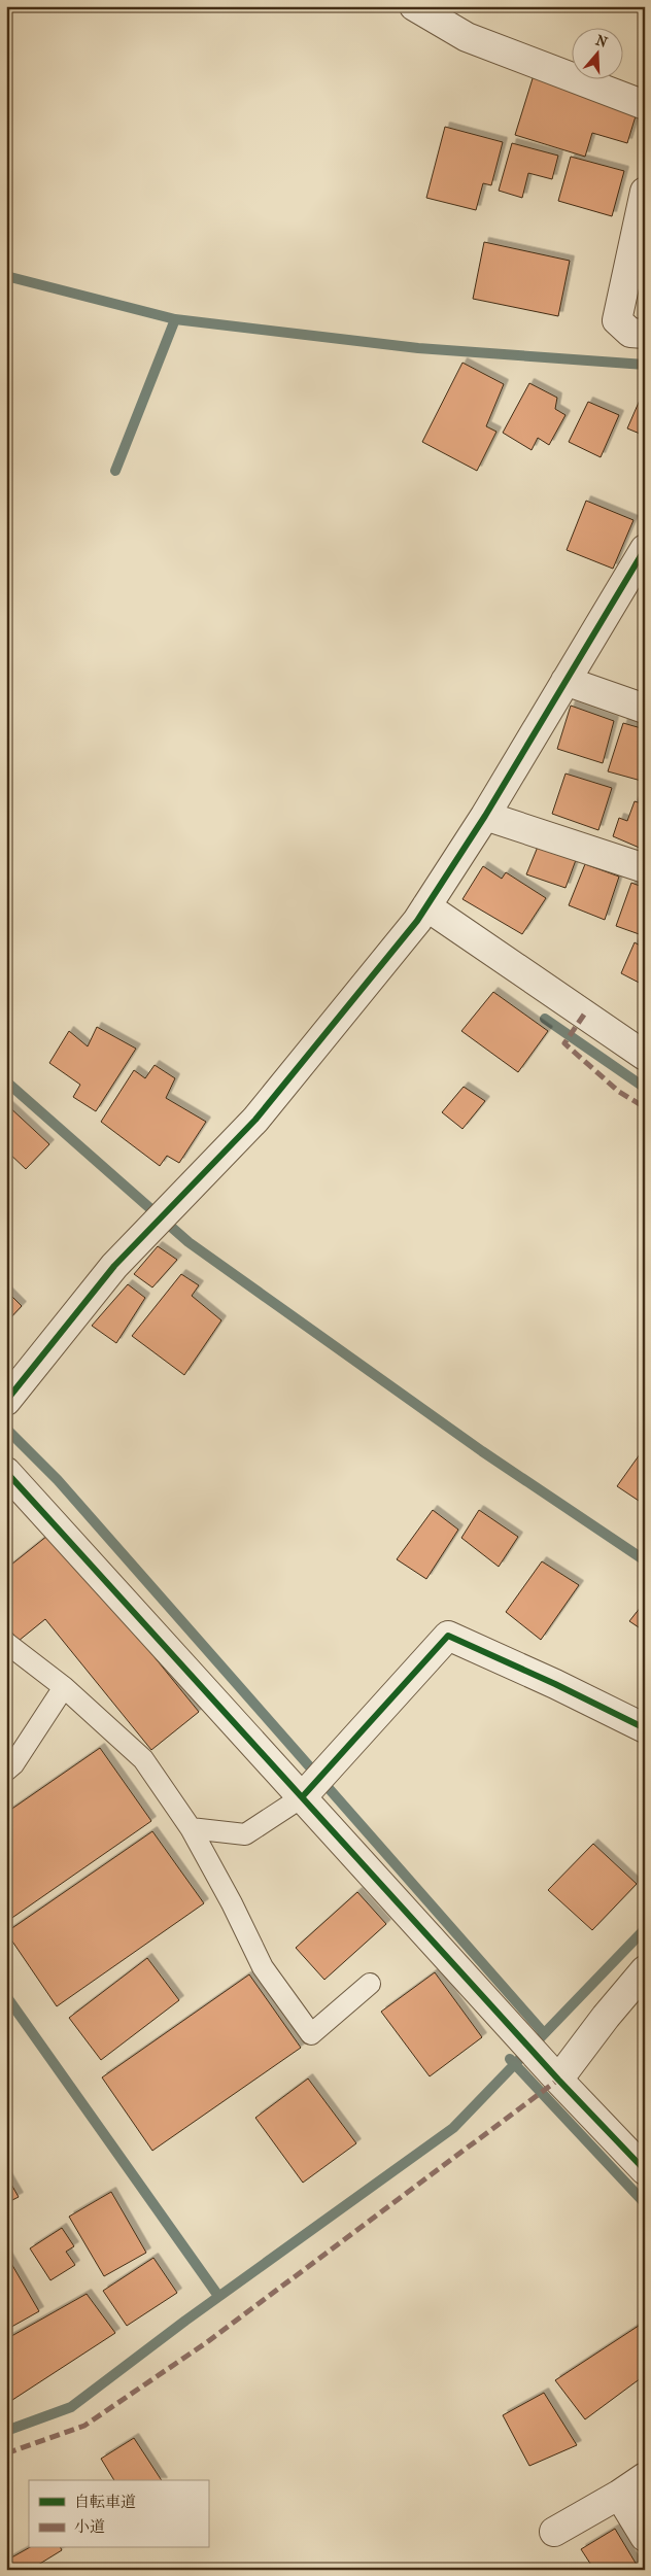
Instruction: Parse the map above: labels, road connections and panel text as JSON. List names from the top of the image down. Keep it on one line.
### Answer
{"legend":["自転車道","小道"],"north":"top"}
